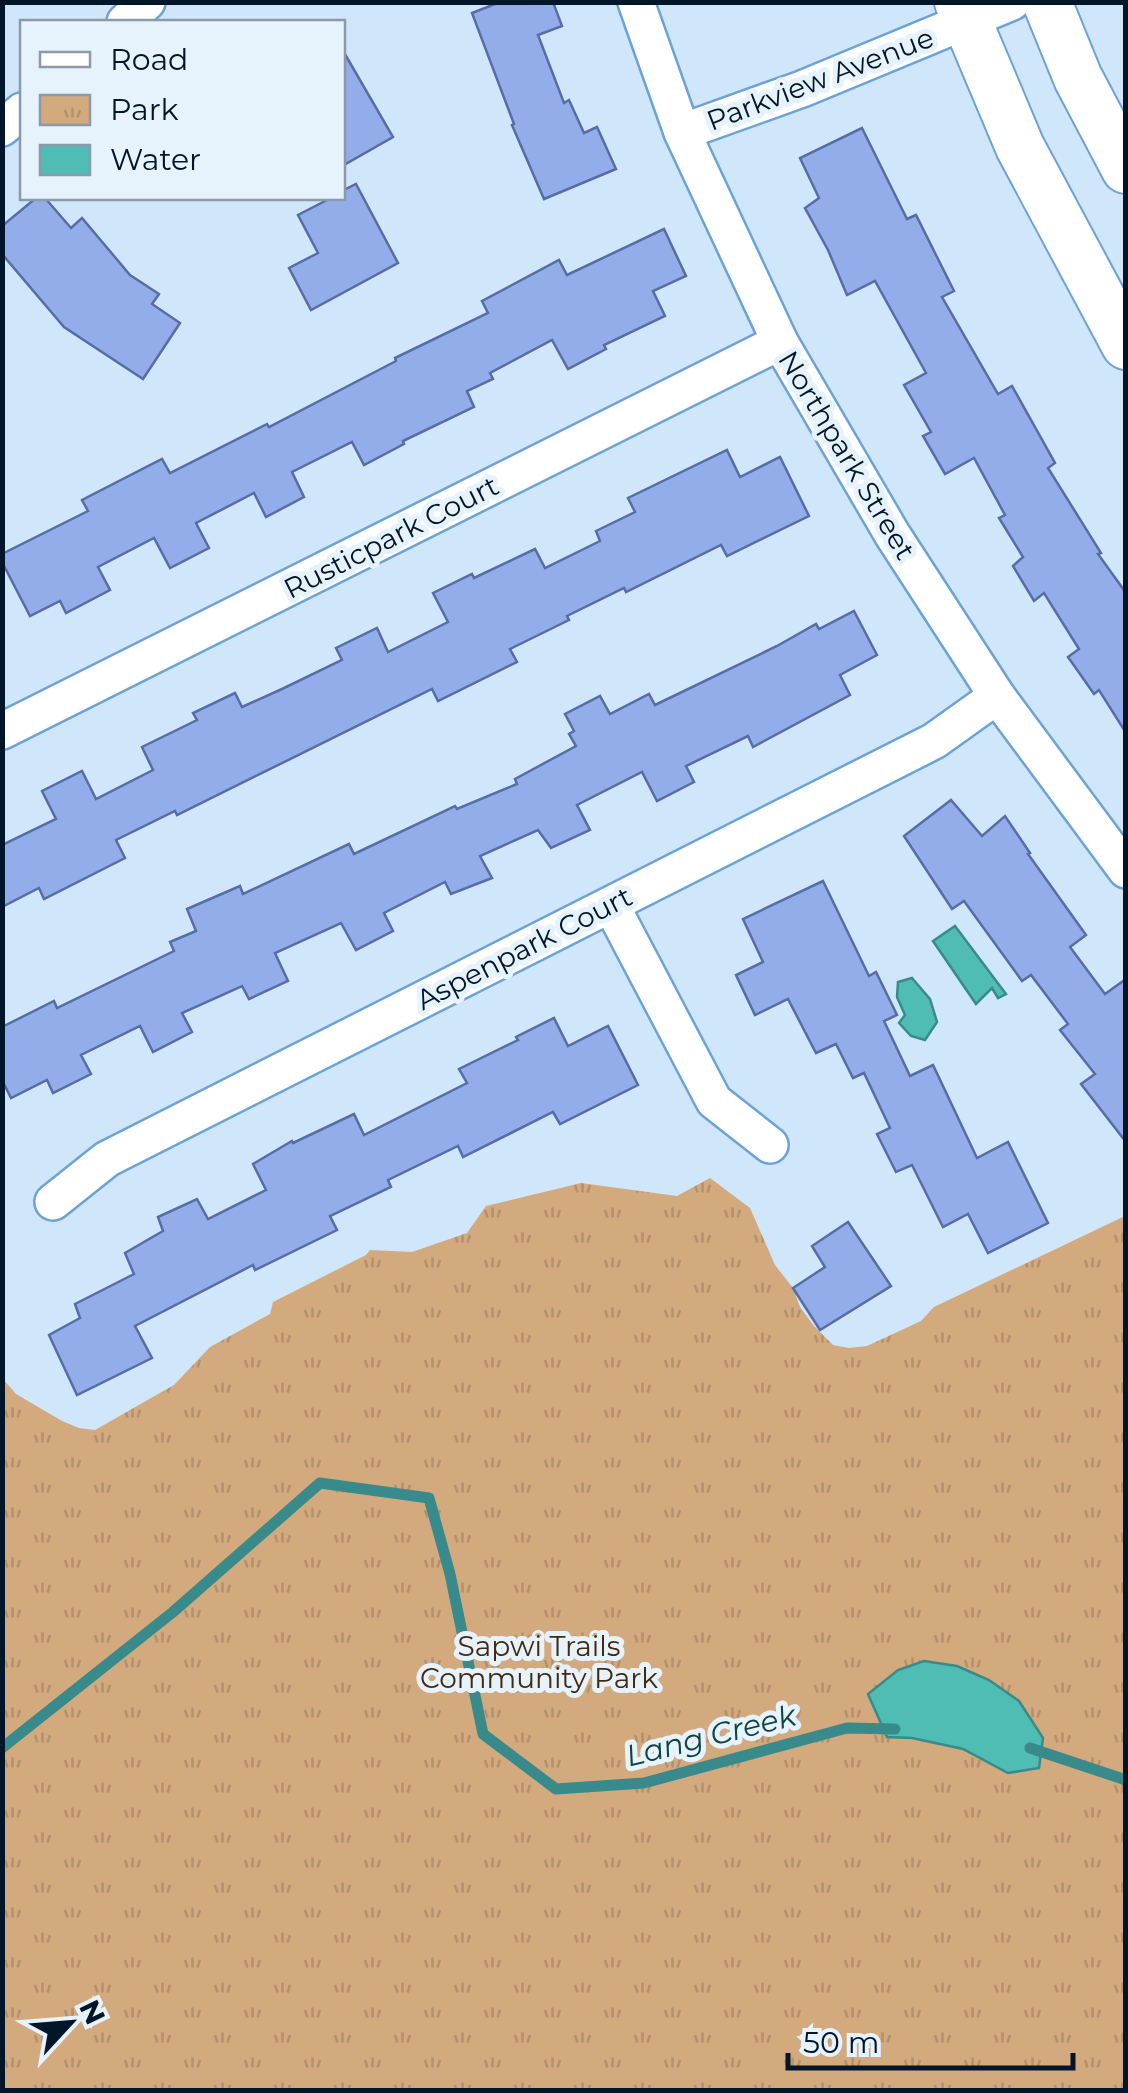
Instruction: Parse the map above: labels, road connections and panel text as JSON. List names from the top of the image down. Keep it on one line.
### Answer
{"streets":{"street":["Parkview Avenue","Northpark Street","Rusticpark Court","Aspenpark Court"]},"crossings":[["Parkview Avenue","Northpark Street"],["Northpark Street","Rusticpark Court"],["Northpark Street","Aspenpark Court"]],"water":["Lang Creek"],"parks":["Sapwi Trails Community Park"],"legend":["Road","Park","Water"],"scale_bar":"50 m","north":"top right"}
